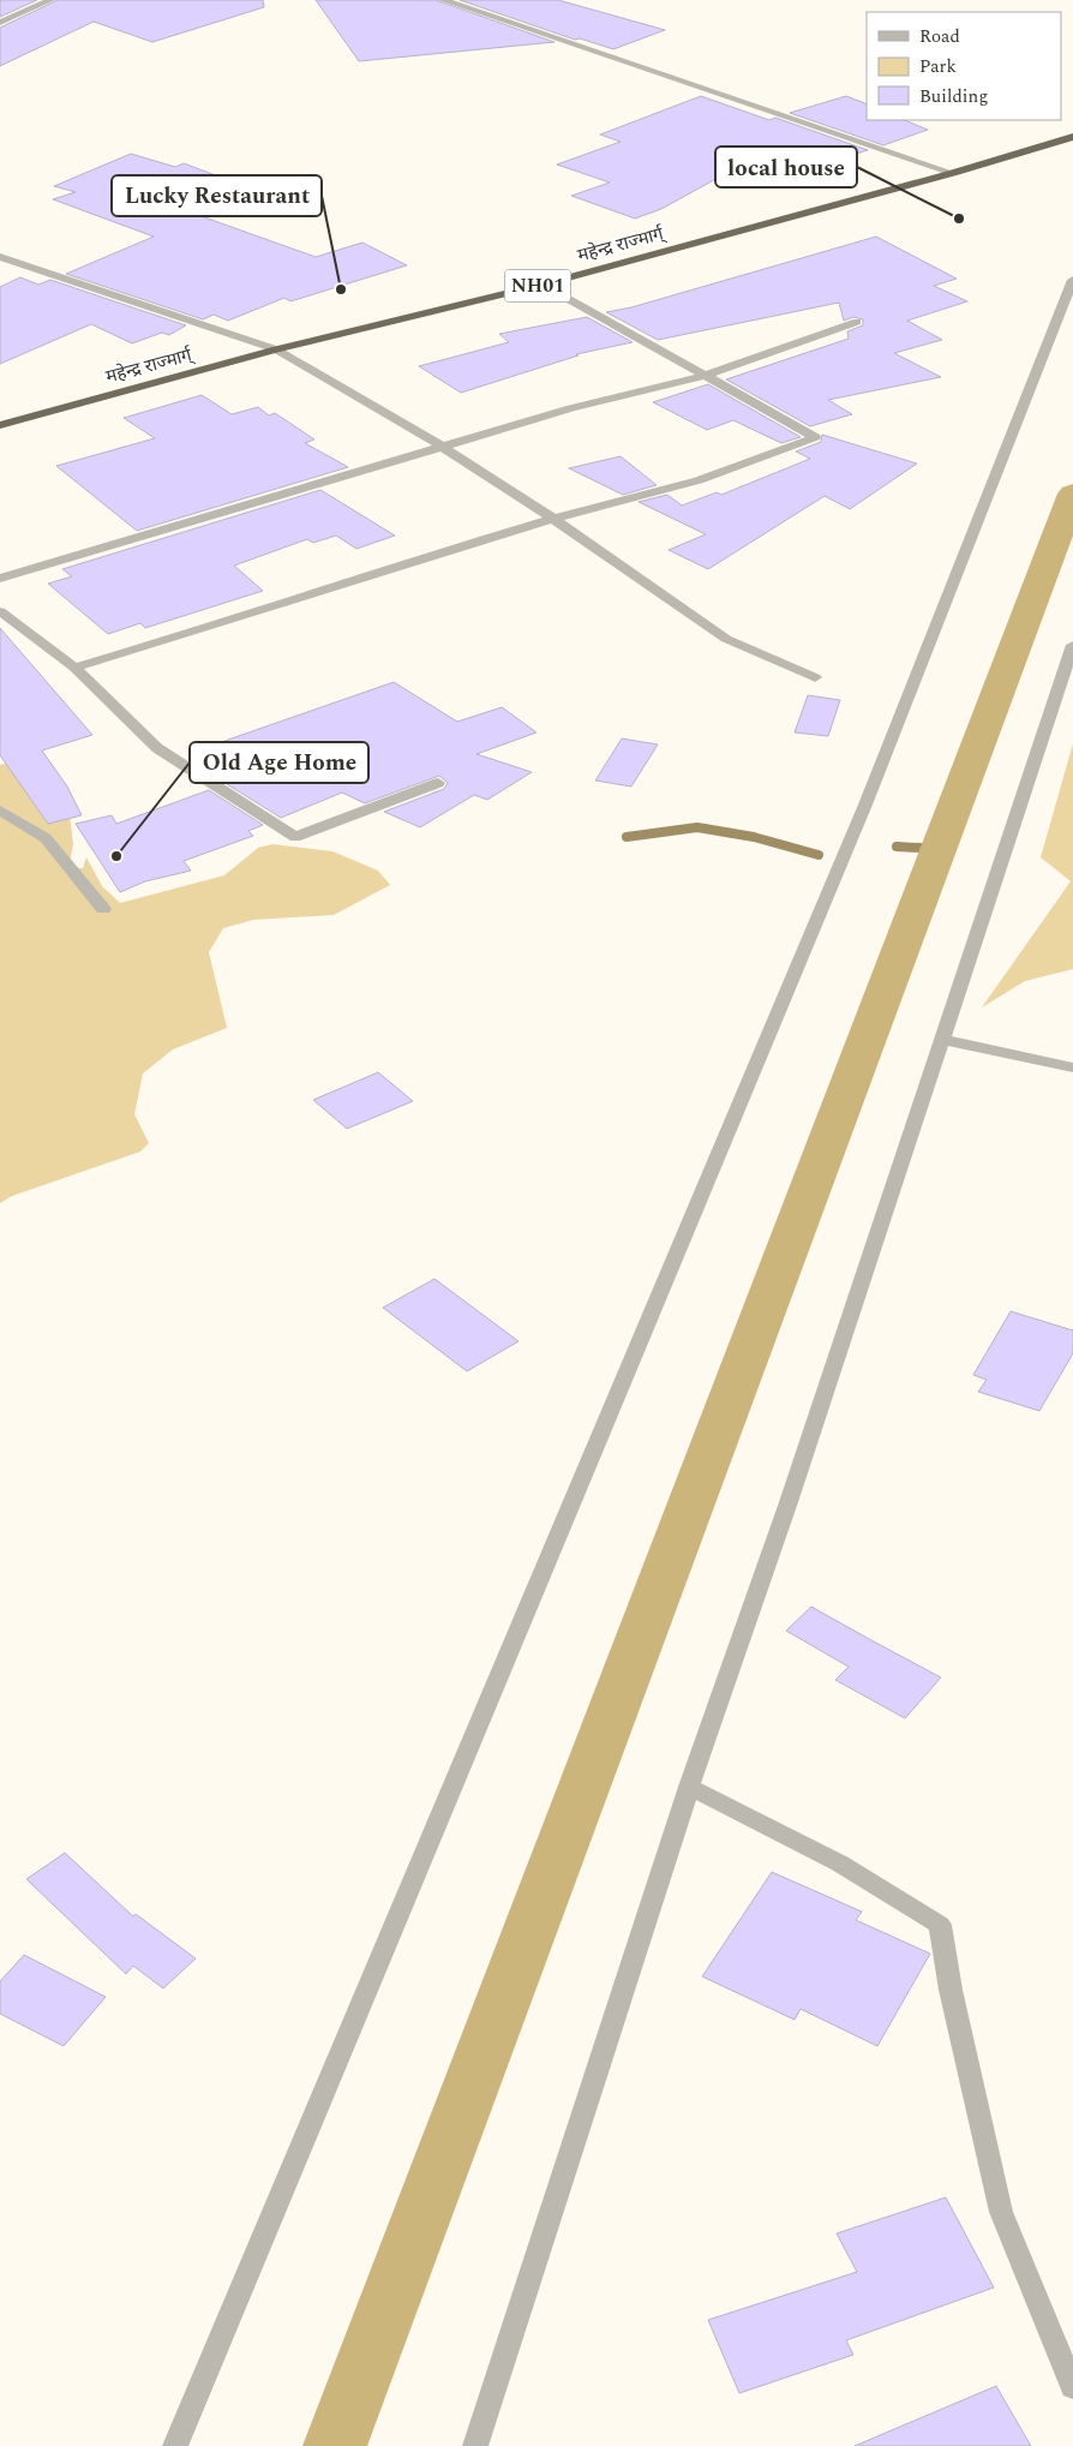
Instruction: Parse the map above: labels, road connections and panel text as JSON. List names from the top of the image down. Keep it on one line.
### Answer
{"streets":{"highway":["महेन्द्र राज्मार्ग्","NH01"]},"places":["local house","Lucky Restaurant","Old Age Home"],"legend":["Road","Park","Building"]}
